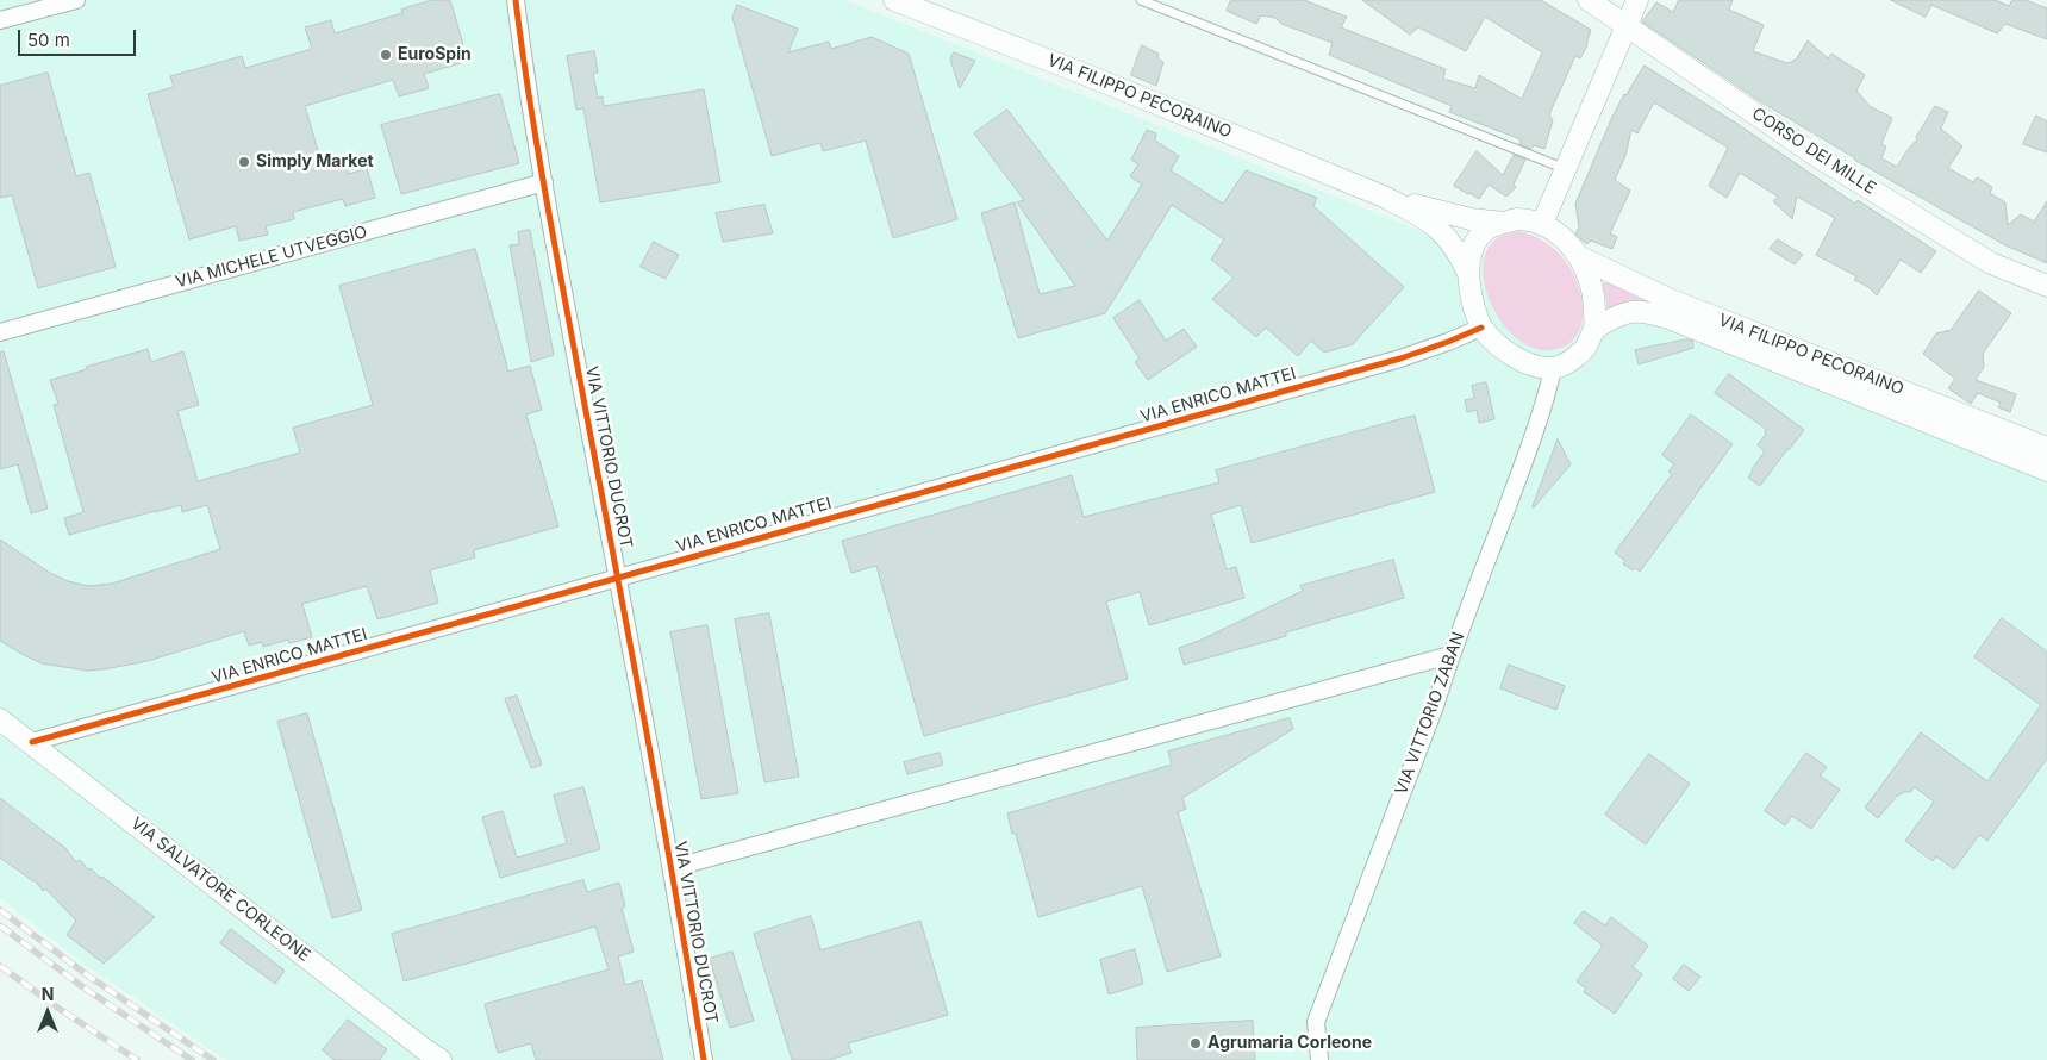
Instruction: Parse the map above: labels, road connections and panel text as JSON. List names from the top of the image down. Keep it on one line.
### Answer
{"streets":{"street":["VIA FILIPPO PECORAINO","CORSO DEI MILLE","VIA MICHELE UTVEGGIO","VIA ENRICO MATTEI","VIA VITTORIO DUCROT","VIA VITTORIO ZABAN","VIA SALVATORE CORLEONE"]},"crossings":[["VIA FILIPPO PECORAINO","VIA ENRICO MATTEI"],["VIA FILIPPO PECORAINO","VIA VITTORIO ZABAN"],["VIA MICHELE UTVEGGIO","VIA VITTORIO DUCROT"],["VIA ENRICO MATTEI","VIA VITTORIO DUCROT"],["VIA ENRICO MATTEI","VIA VITTORIO ZABAN"],["VIA ENRICO MATTEI","VIA SALVATORE CORLEONE"]],"places":["EuroSpin","Simply Market","Agrumaria Corleone"],"scale_bar":"50 m","north":"top"}
